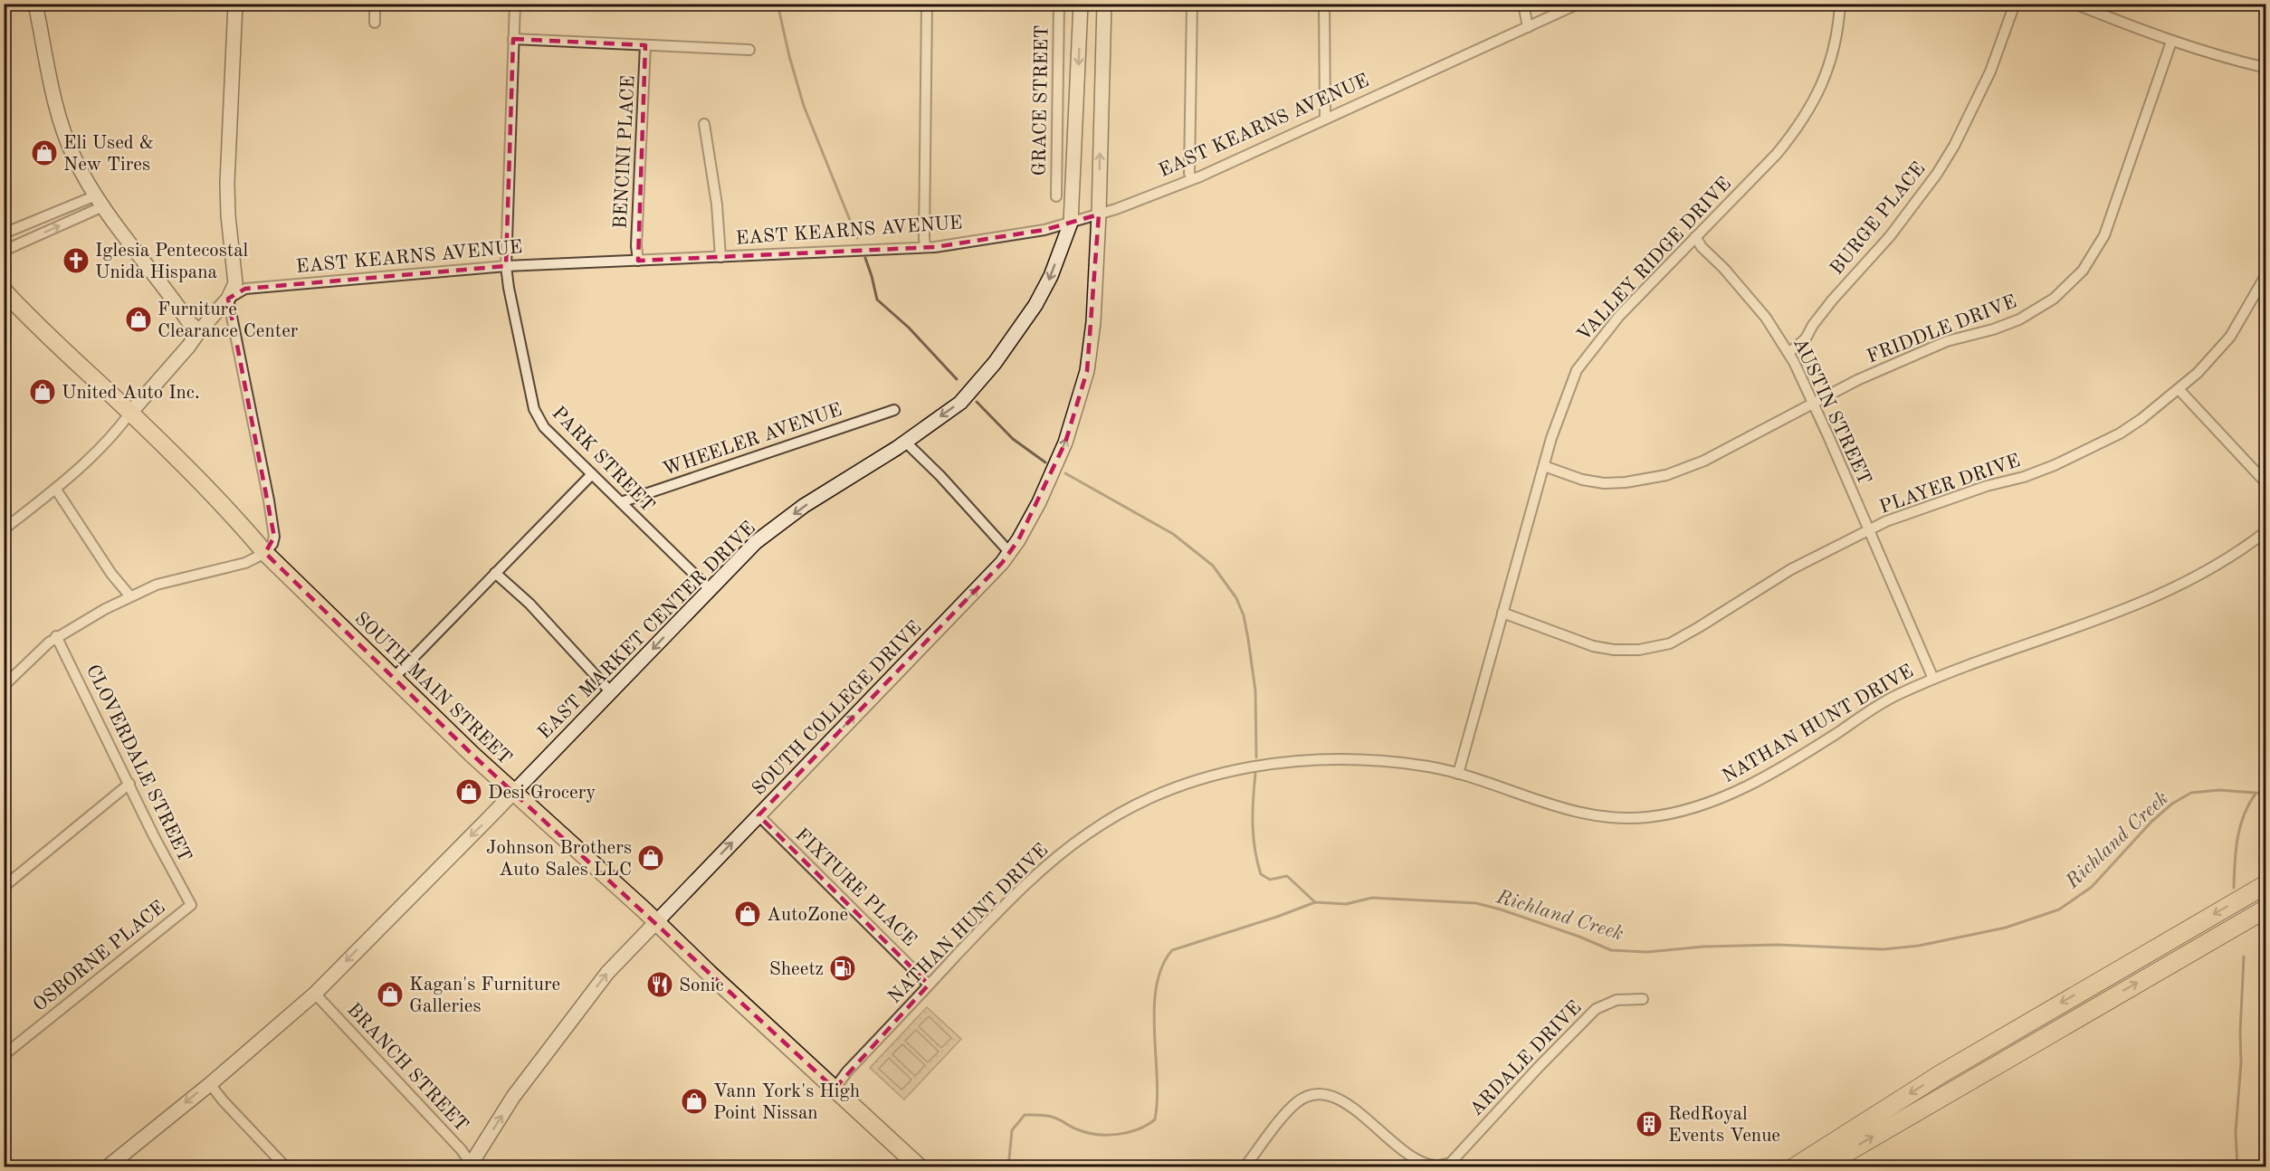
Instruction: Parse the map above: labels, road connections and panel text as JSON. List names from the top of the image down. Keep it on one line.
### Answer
{"streets":{"main road":["EAST KEARNS AVENUE","EAST MARKET CENTER DRIVE","SOUTH MAIN STREET","SOUTH COLLEGE DRIVE"],"street":["GRACE STREET","BENCINI PLACE","BURGE PLACE","VALLEY RIDGE DRIVE","FRIDDLE DRIVE","AUSTIN STREET","WHEELER AVENUE","PARK STREET","PLAYER DRIVE","NATHAN HUNT DRIVE","CLOVERDALE STREET","FIXTURE PLACE","OSBORNE PLACE","ARDALE DRIVE","BRANCH STREET"]},"crossings":[["EAST KEARNS AVENUE","BENCINI PLACE"],["EAST KEARNS AVENUE","PARK STREET"],["EAST KEARNS AVENUE","EAST MARKET CENTER DRIVE"],["EAST KEARNS AVENUE","SOUTH MAIN STREET"],["EAST KEARNS AVENUE","SOUTH COLLEGE DRIVE"],["BURGE PLACE","AUSTIN STREET"],["VALLEY RIDGE DRIVE","FRIDDLE DRIVE"],["VALLEY RIDGE DRIVE","AUSTIN STREET"],["VALLEY RIDGE DRIVE","PLAYER DRIVE"],["VALLEY RIDGE DRIVE","NATHAN HUNT DRIVE"],["FRIDDLE DRIVE","AUSTIN STREET"],["AUSTIN STREET","PLAYER DRIVE"],["AUSTIN STREET","NATHAN HUNT DRIVE"],["WHEELER AVENUE","PARK STREET"],["PARK STREET","EAST MARKET CENTER DRIVE"],["EAST MARKET CENTER DRIVE","SOUTH MAIN STREET"],["EAST MARKET CENTER DRIVE","BRANCH STREET"],["SOUTH MAIN STREET","SOUTH COLLEGE DRIVE"],["SOUTH MAIN STREET","NATHAN HUNT DRIVE"],["SOUTH COLLEGE DRIVE","FIXTURE PLACE"],["SOUTH COLLEGE DRIVE","BRANCH STREET"],["NATHAN HUNT DRIVE","FIXTURE PLACE"],["CLOVERDALE STREET","OSBORNE PLACE"]],"one_way":["EAST MARKET CENTER DRIVE","SOUTH COLLEGE DRIVE"],"water":["Richland Creek"],"places":{"shop":["Eli Used & New Tires","Furniture Clearance Center","United Auto Inc.","Desi Grocery","Johnson Brothers Auto Sales LLC","AutoZone","Kagan's Furniture Galleries","Vann York's High Point Nissan"],"church":["Iglesia Pentecostal Unida Hispana"],"fuel station":["Sheetz"],"restaurant":["Sonic"],"building":["RedRoyal Events Venue"]}}
